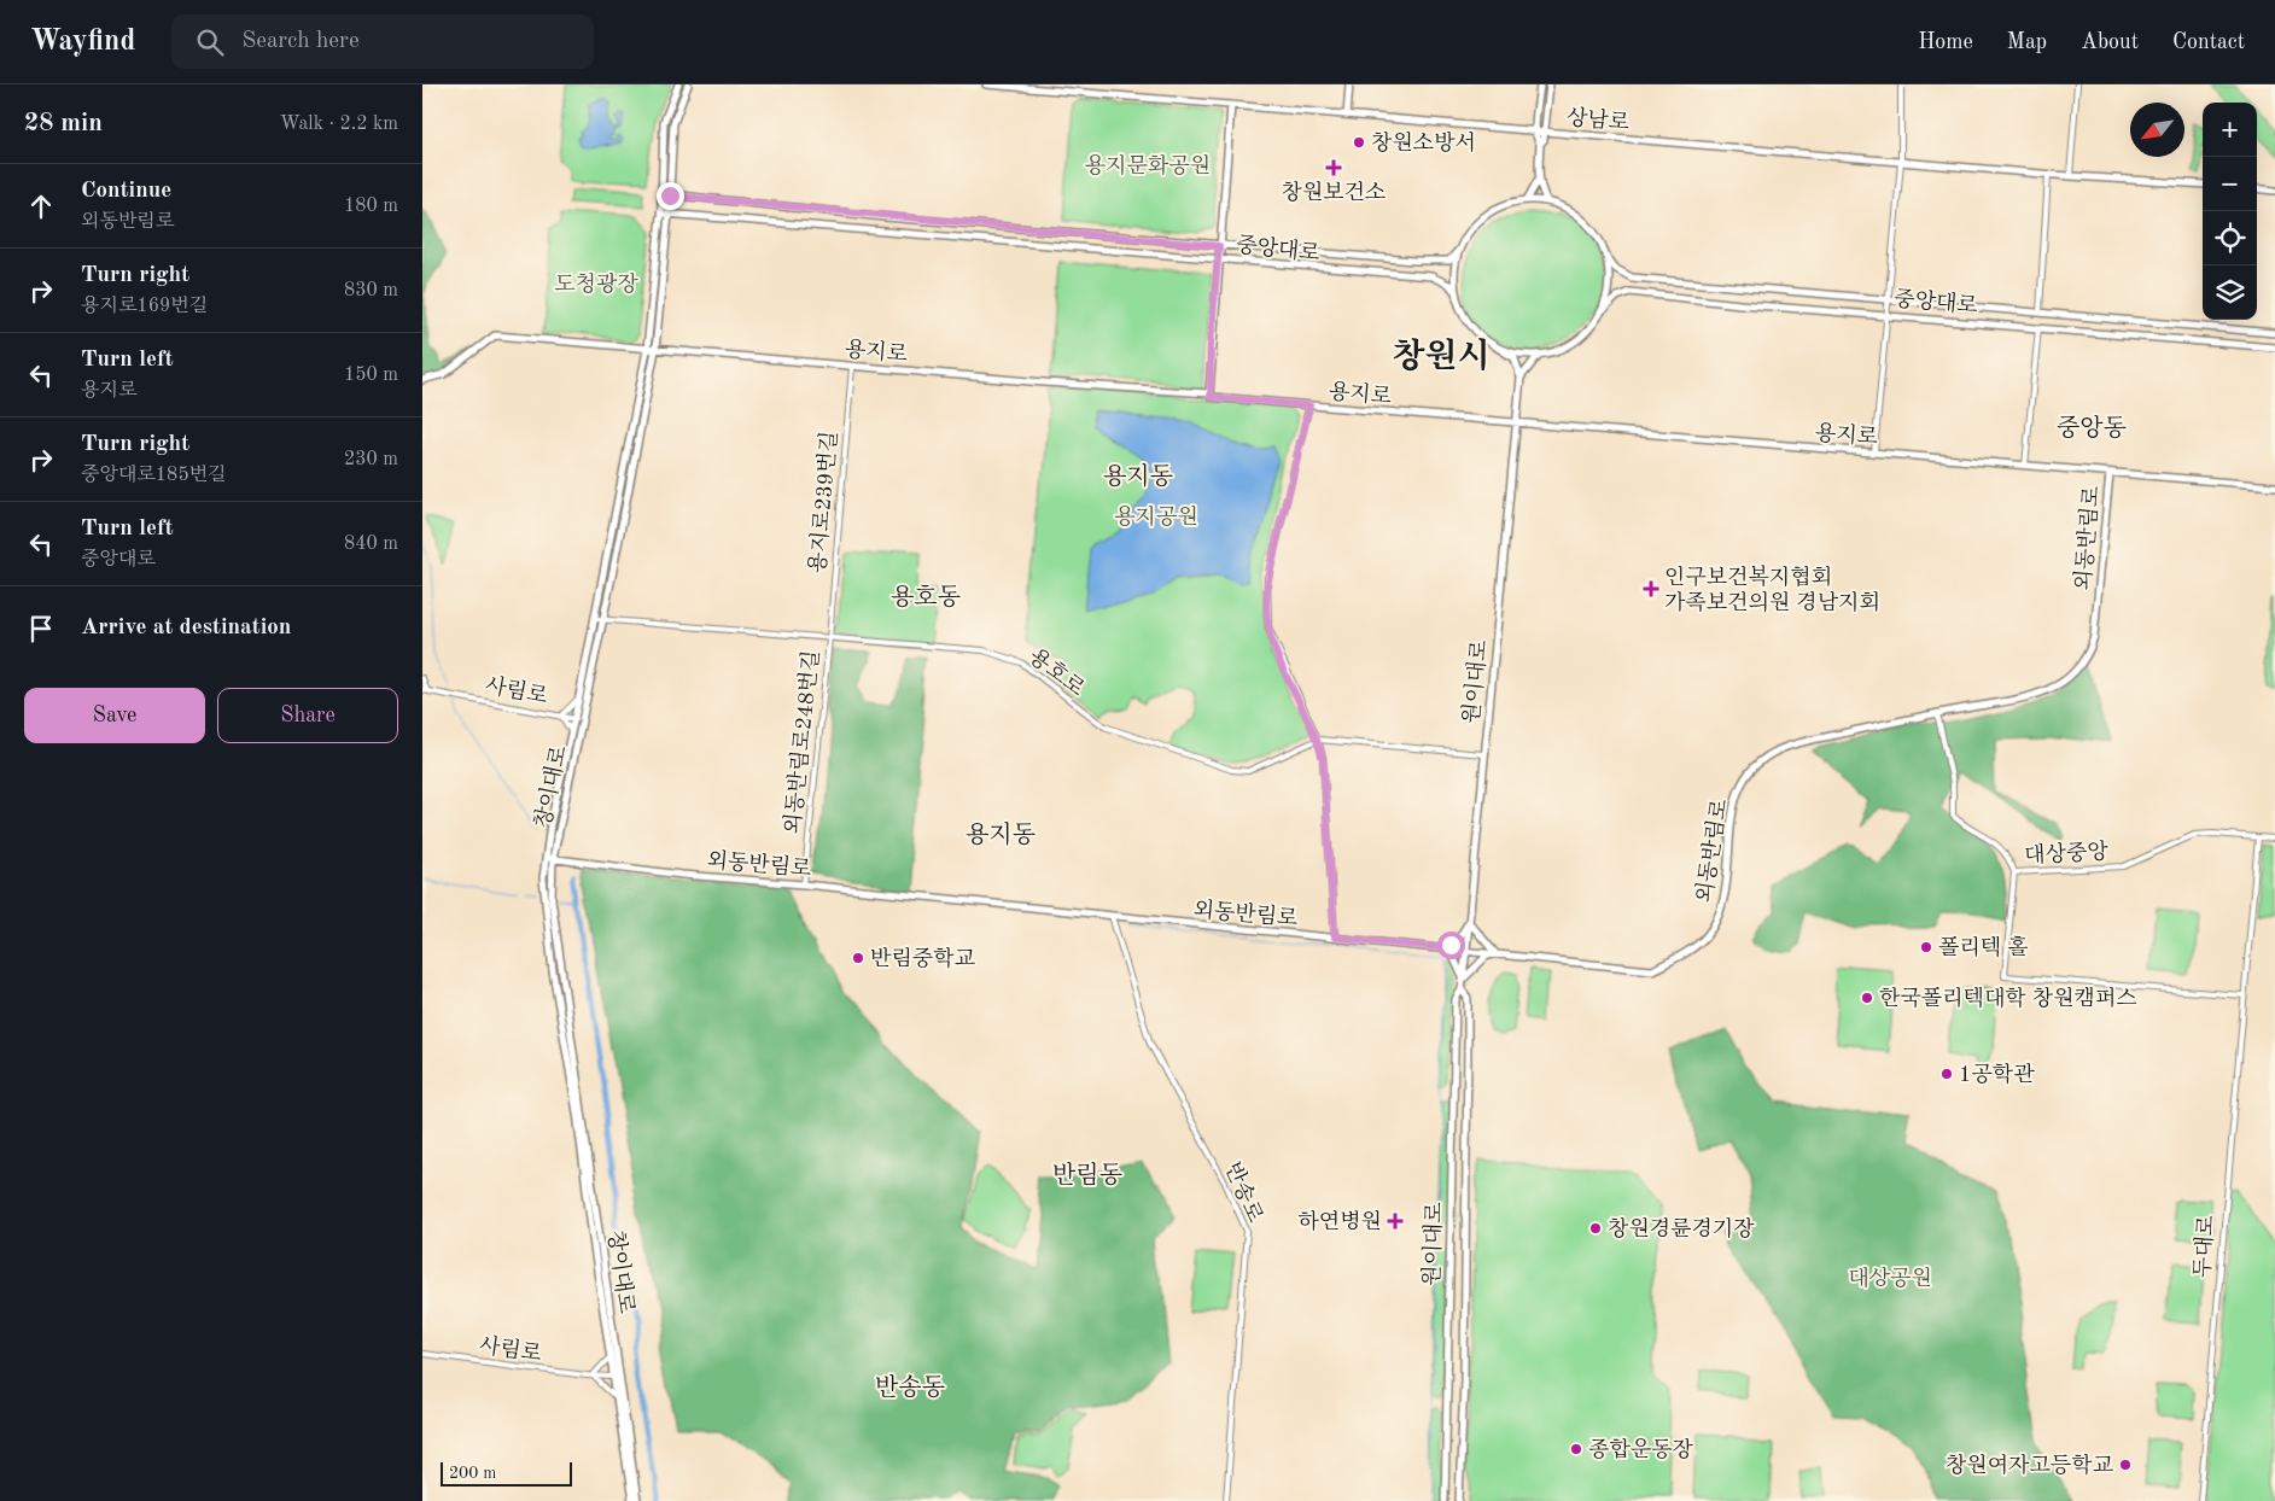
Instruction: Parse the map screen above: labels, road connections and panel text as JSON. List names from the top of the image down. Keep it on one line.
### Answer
{"streets":{"main road":["상남로","중앙대로","용지로","외동반림로","원이대로","창이대로"],"street":["용지로239번길","용호로","사림로","외동반림로248번길","대상중앙","반송로","두대로"]},"crossings":[["중앙대로","창이대로"],["용지로","용지로239번길"],["용지로","외동반림로"],["용지로","원이대로"],["용지로","창이대로"],["용지로239번길","용호로"],["용지로239번길","외동반림로248번길"],["외동반림로","원이대로"],["외동반림로","외동반림로248번길"],["외동반림로","창이대로"],["외동반림로","반송로"],["용호로","원이대로"],["용호로","외동반림로248번길"],["용호로","창이대로"],["사림로","창이대로"],["대상중앙","두대로"]],"districts":["창원시","중앙동","용지동","용호동","용지동","반림동","반송동"],"parks":["용지문화공원","도청광장","용지공원","대상공원"],"places":{"other":["창원소방서","폴리텍 홀","반림중학교","한국폴리텍대학 창원캠퍼스","1공학관","창원경륜경기장","종합운동장","창원여자고등학교"],"health":["창원보건소","인구보건복지협회 가족보건의원 경남지회","하연병원"]},"scale_bar":"200 m","north":"bottom left","page":{"header":"Wayfind","search":"Search here","nav":["Home","Map","About","Contact"],"heading":["28 min","Walk · 2.2 km"],"map_buttons":["+","−"],"list":[["Continue","외동반림로","180 m"],["Turn right","용지로169번길","830 m"],["Turn left","용지로","150 m"],["Turn right","중앙대로185번길","230 m"],["Turn left","중앙대로","840 m"],"Arrive at destination"],"buttons":["Save","Share"],"scale":"200 m"}}
